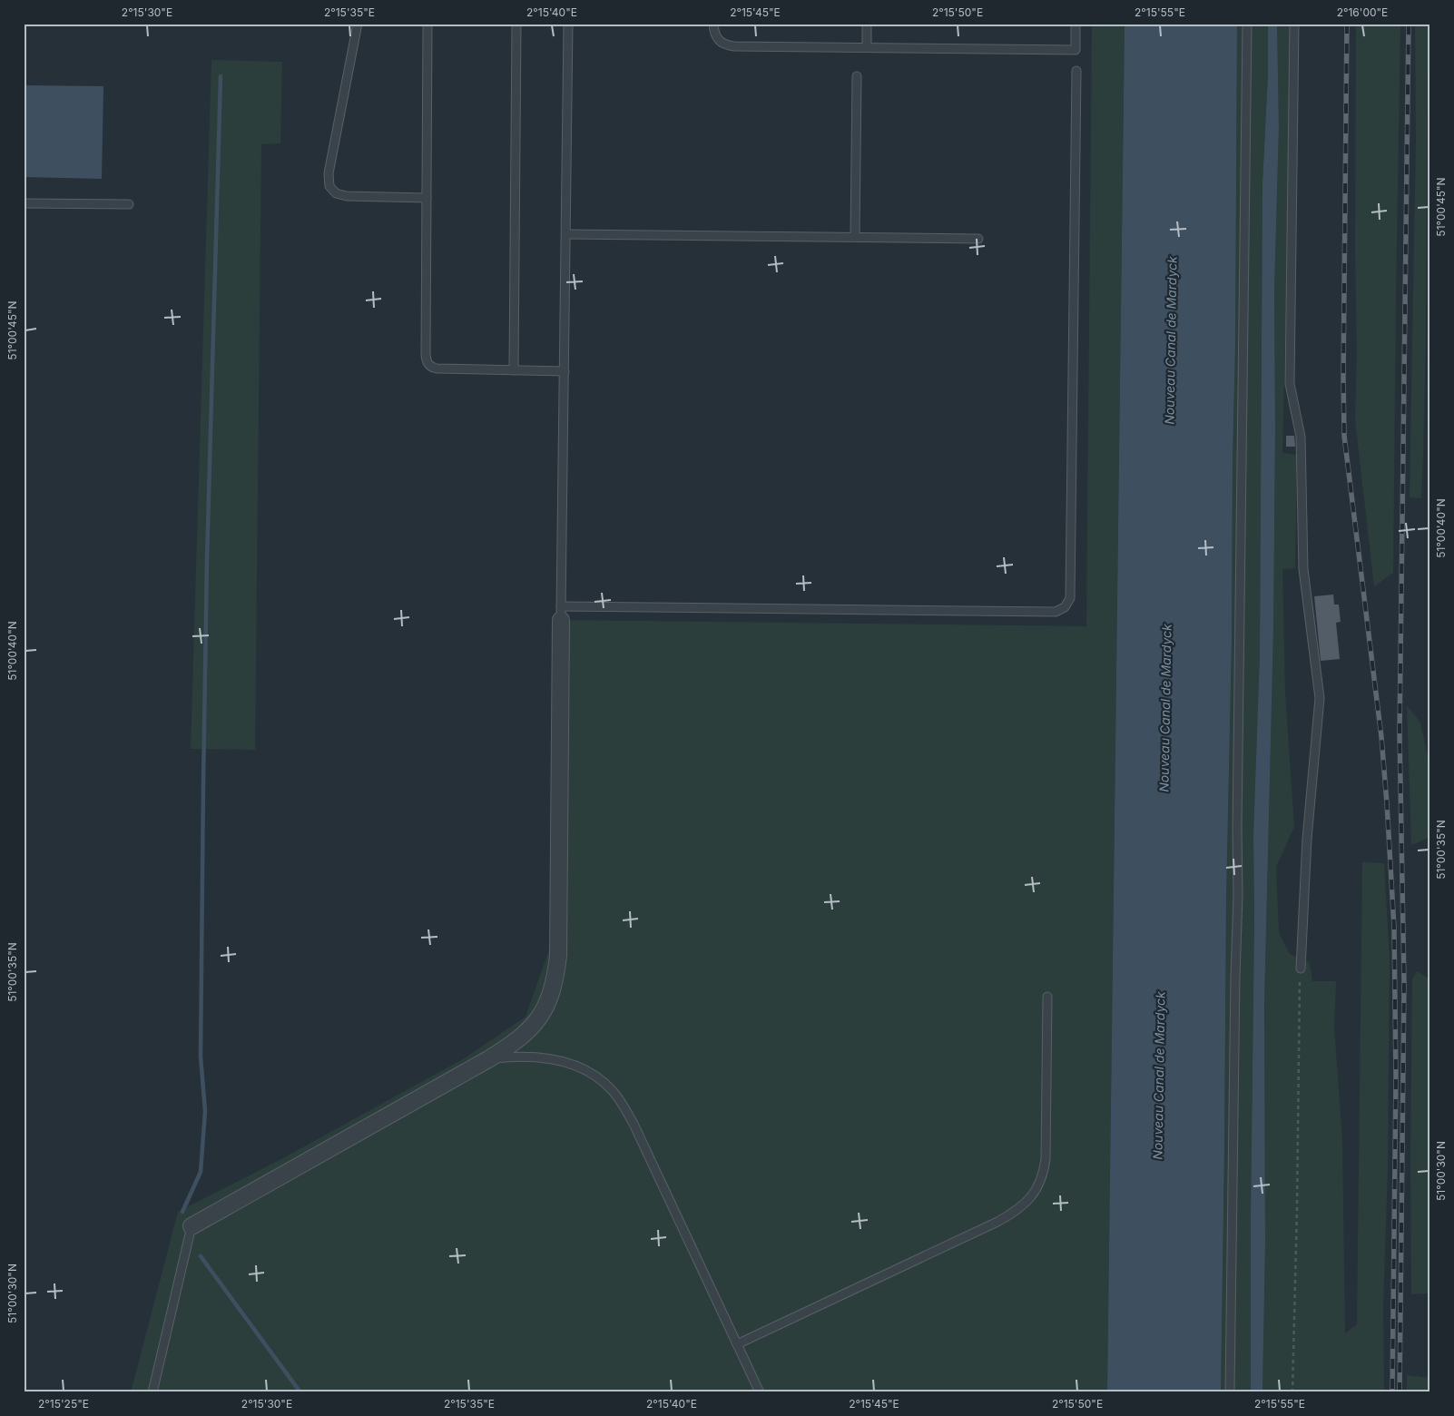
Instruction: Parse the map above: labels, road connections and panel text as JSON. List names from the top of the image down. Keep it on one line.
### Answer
{"water":["Nouveau Canal de Mardyck"],"coordinates":["2°15'30\"E","2°15'35\"E","2°15'40\"E","2°15'45\"E","2°15'50\"E","2°15'55\"E","2°16'00\"E","51°00'45\"N","51°00'40\"N","51°00'35\"N","51°00'30\"N","2°15'25\"E"]}
